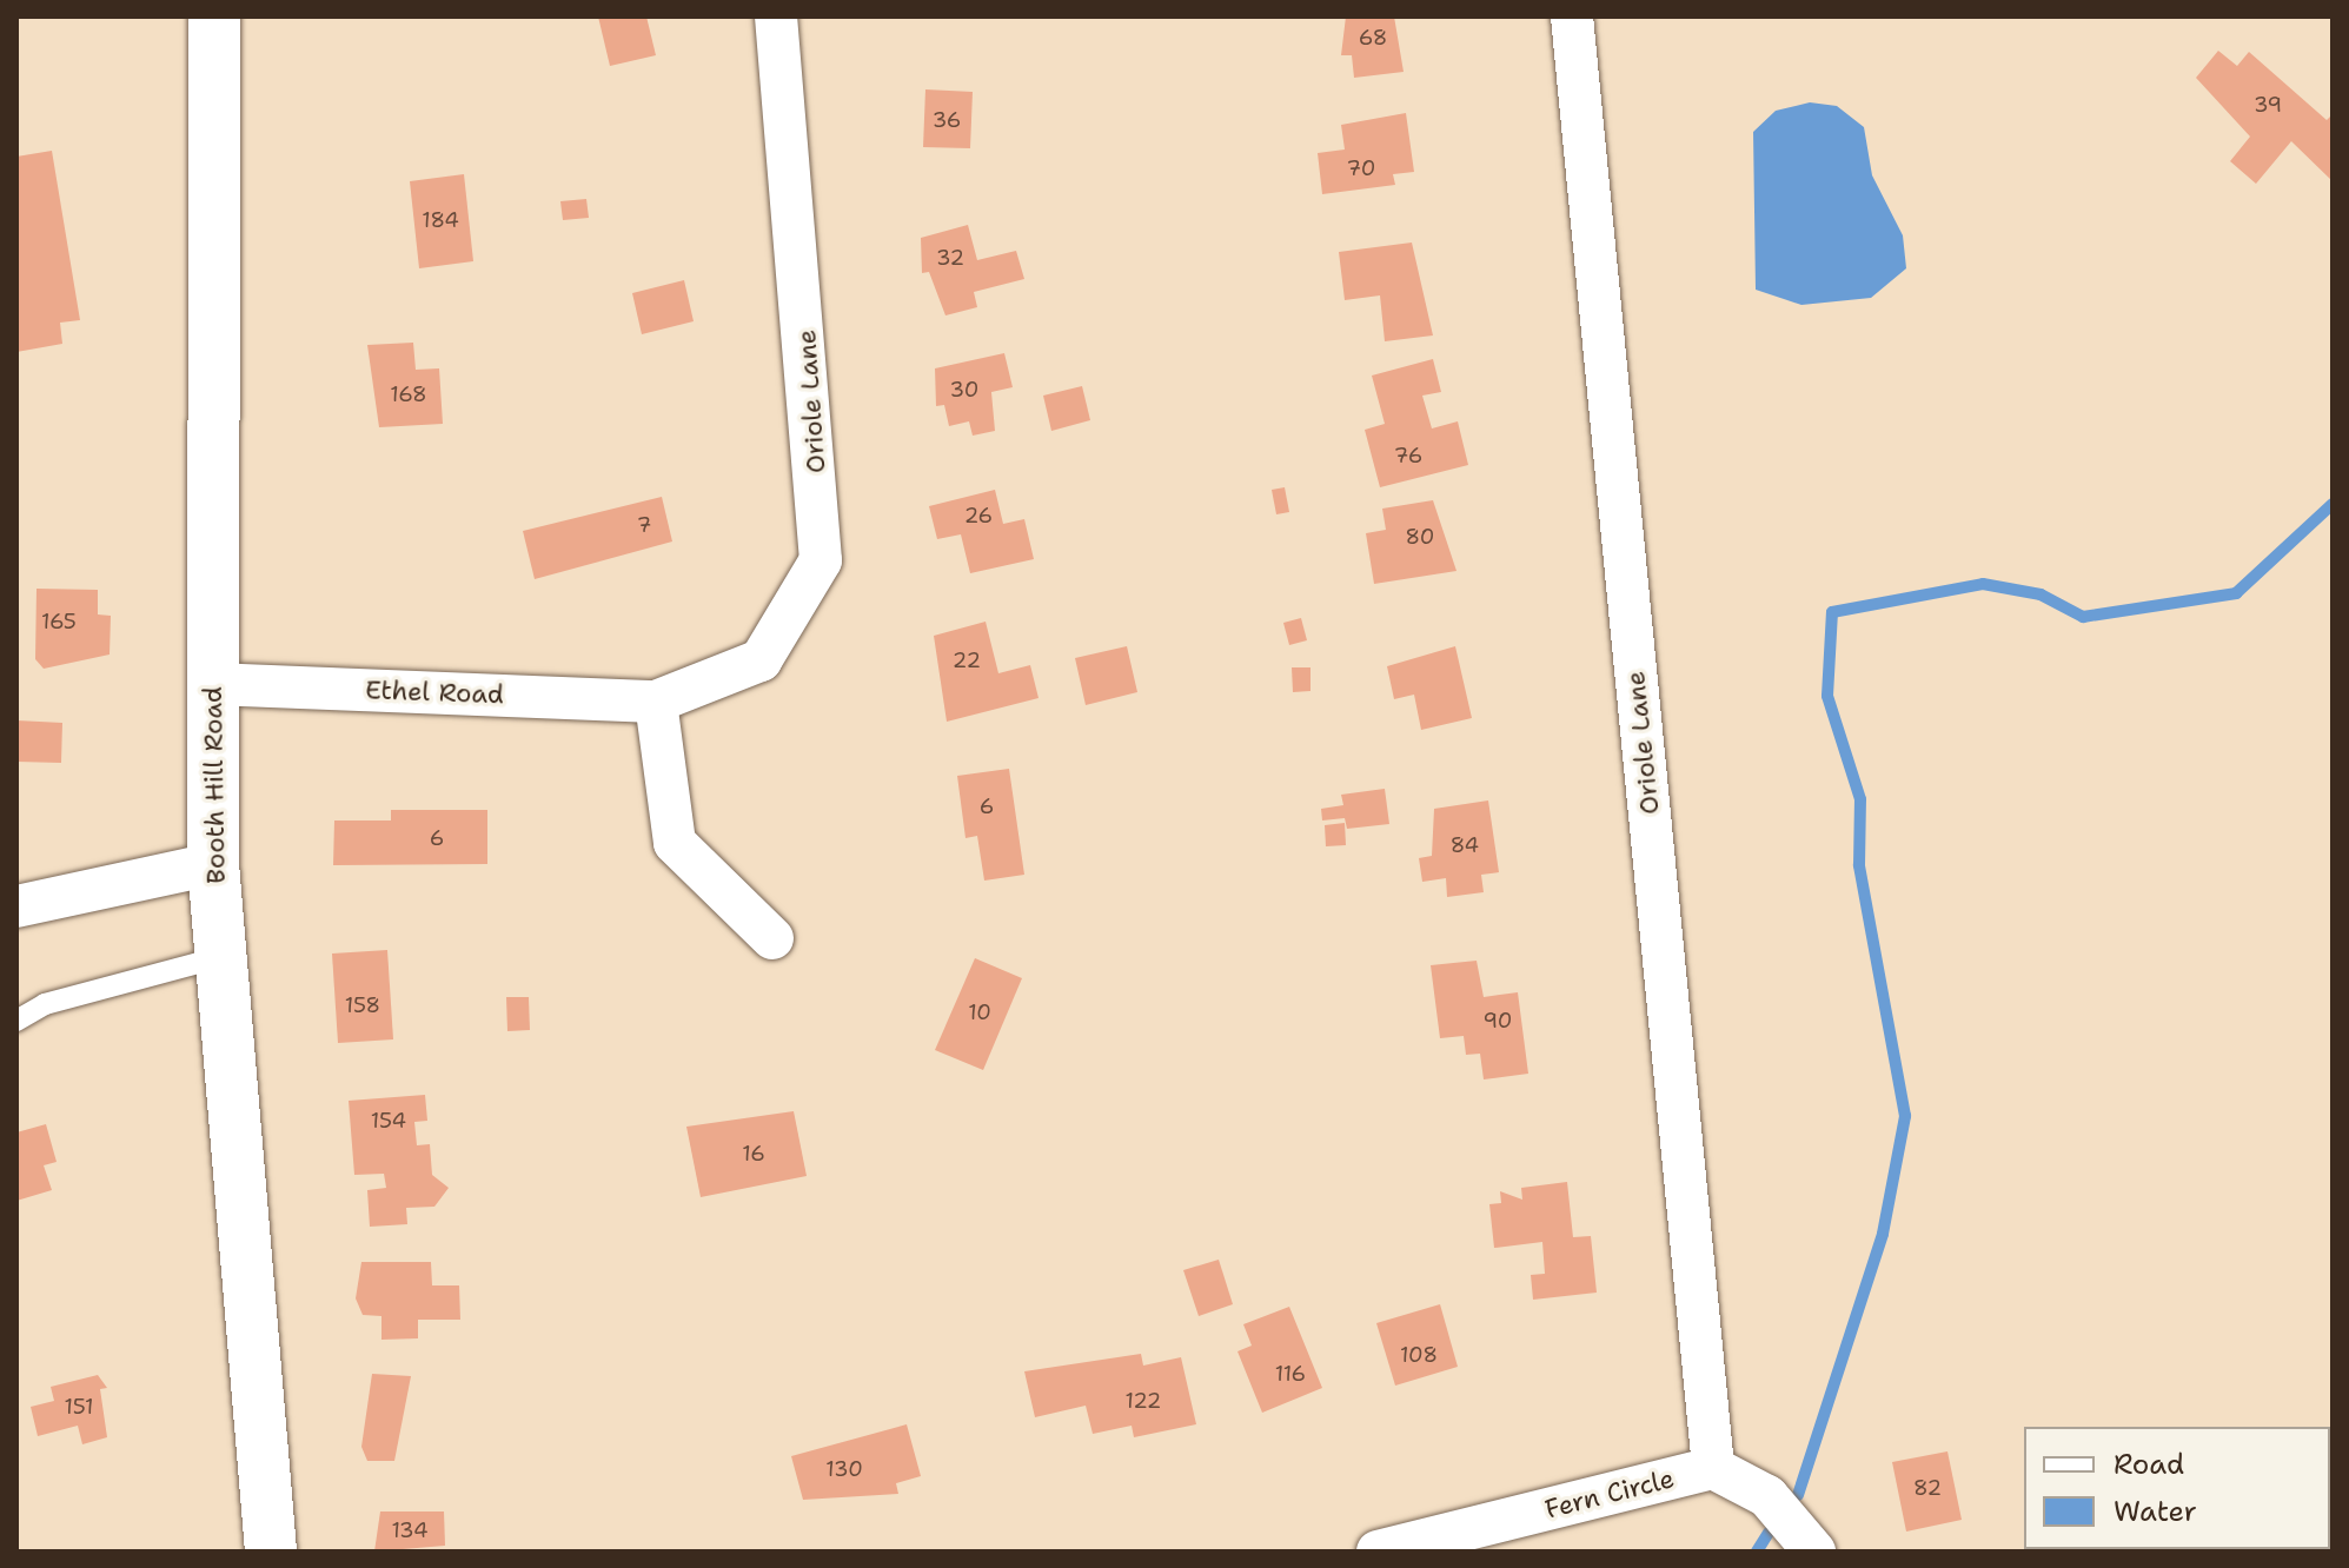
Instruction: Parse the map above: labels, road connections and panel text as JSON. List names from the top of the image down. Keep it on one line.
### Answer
{"streets":{"street":["Oriole Lane","Ethel Road","Booth Hill Road","Fern Circle"]},"crossings":[["Oriole Lane","Ethel Road"],["Oriole Lane","Fern Circle"],["Ethel Road","Booth Hill Road"]],"house_numbers":["68","39","36","70","184","32","30","168","76","26","7","80","165","22","6","6","84","158","10","90","154","16","108","116","122","151","130","82","134"],"legend":["Road","Water"]}
